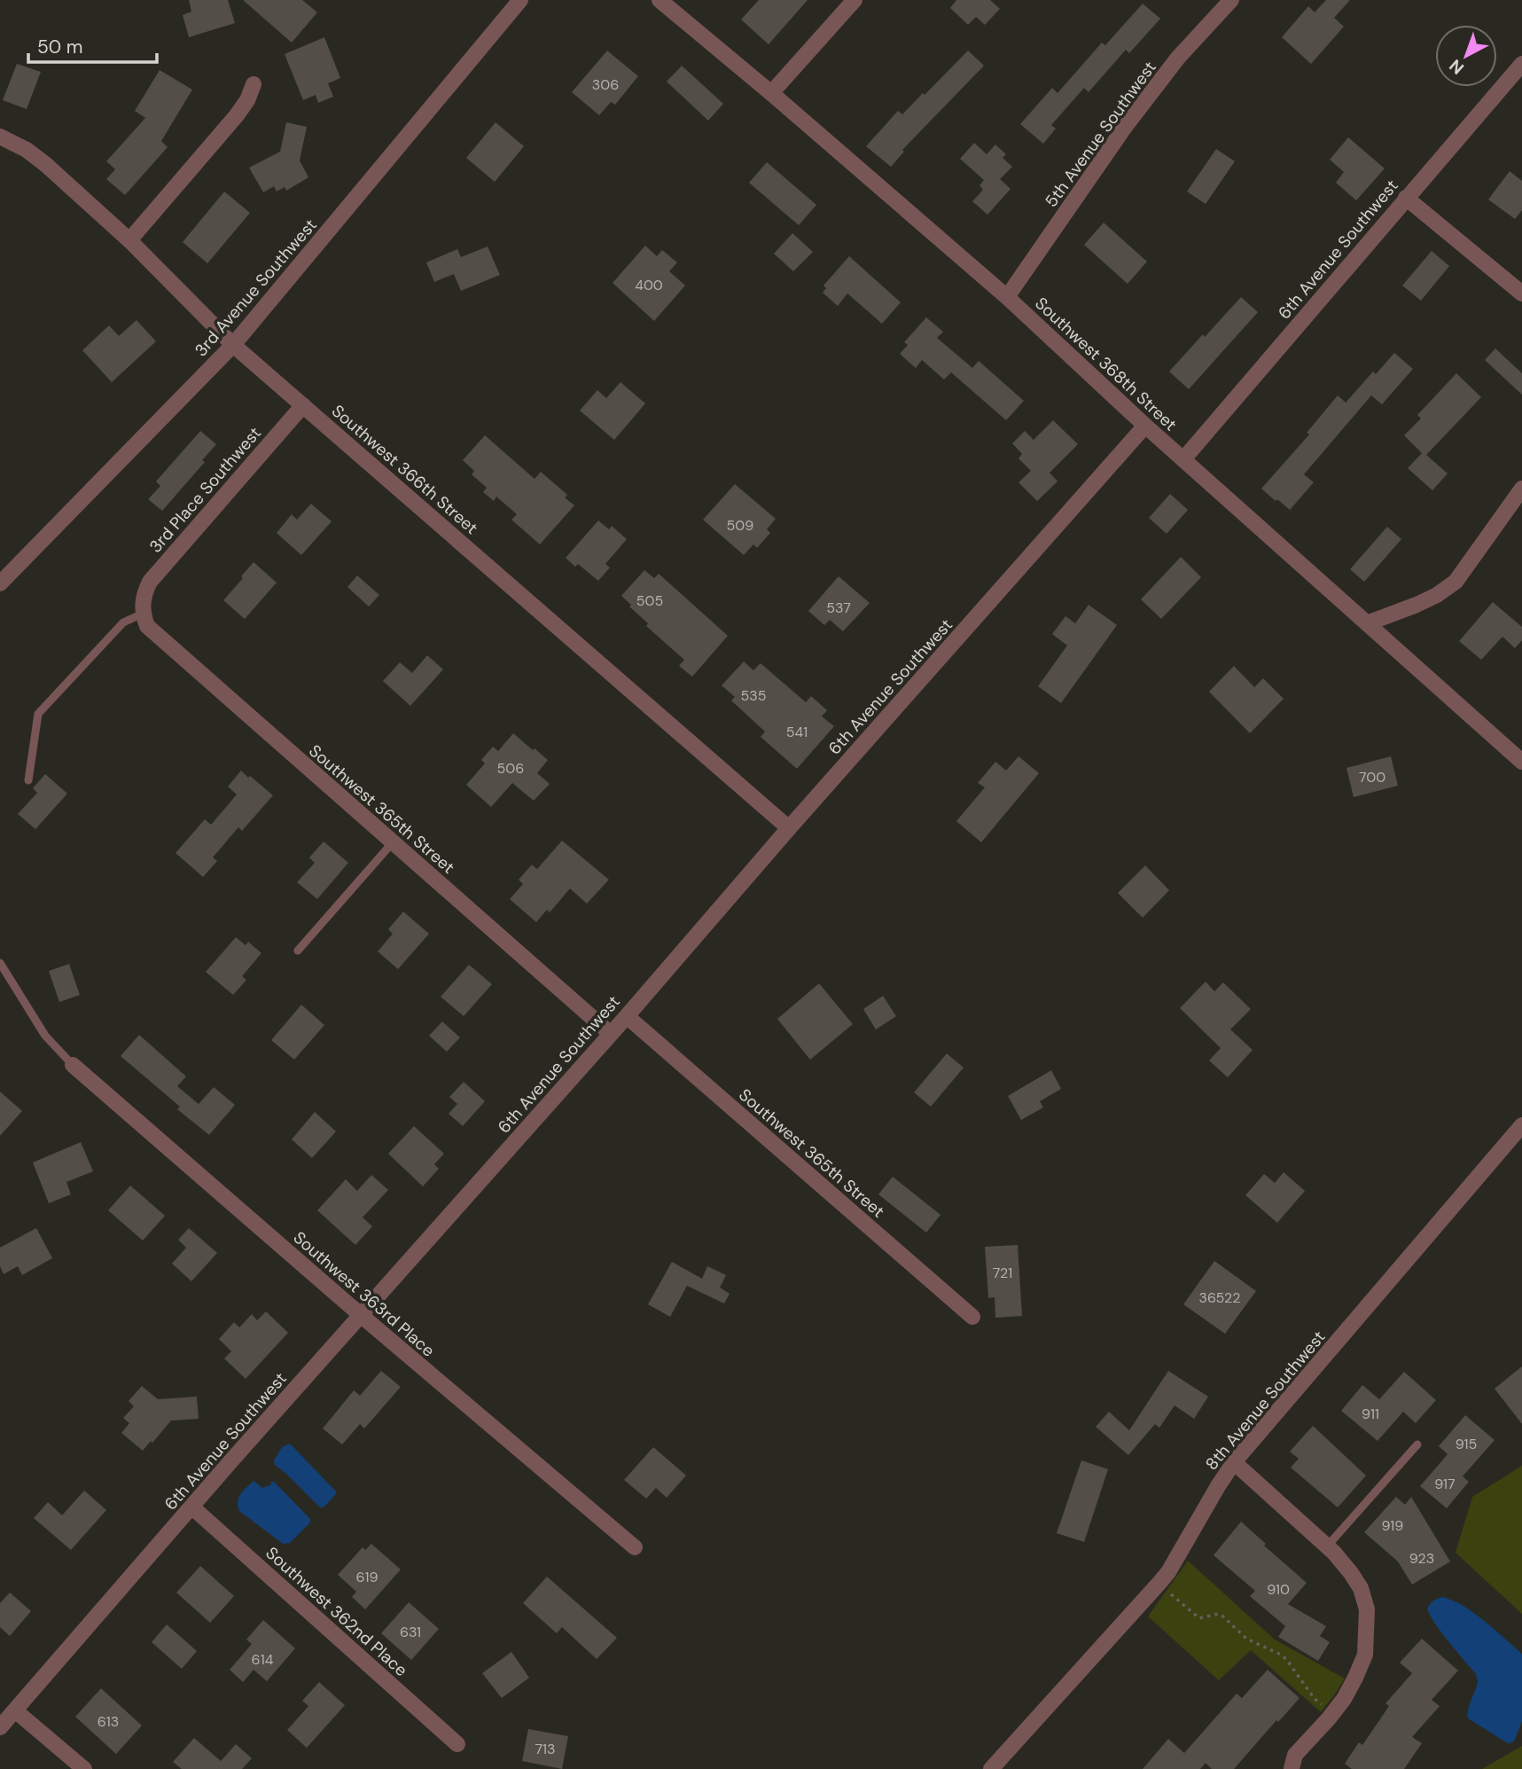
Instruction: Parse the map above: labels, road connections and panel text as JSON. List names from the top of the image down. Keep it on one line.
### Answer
{"streets":{"street":["5th Avenue Southwest","6th Avenue Southwest","3rd Avenue Southwest","Southwest 368th Street","Southwest 366th Street","3rd Place Southwest","Southwest 365th Street","Southwest 363rd Place","8th Avenue Southwest","Southwest 362nd Place"]},"crossings":[["5th Avenue Southwest","Southwest 368th Street"],["6th Avenue Southwest","Southwest 368th Street"],["6th Avenue Southwest","Southwest 366th Street"],["6th Avenue Southwest","Southwest 365th Street"],["6th Avenue Southwest","Southwest 363rd Place"],["6th Avenue Southwest","Southwest 362nd Place"],["3rd Avenue Southwest","Southwest 366th Street"],["Southwest 366th Street","3rd Place Southwest"],["3rd Place Southwest","Southwest 365th Street"]],"house_numbers":["306","400","509","505","537","535","541","506","700","721","36522","911","915","917","919","923","619","910","631","614","613","713"],"scale_bar":"50 m","north":"bottom left"}
